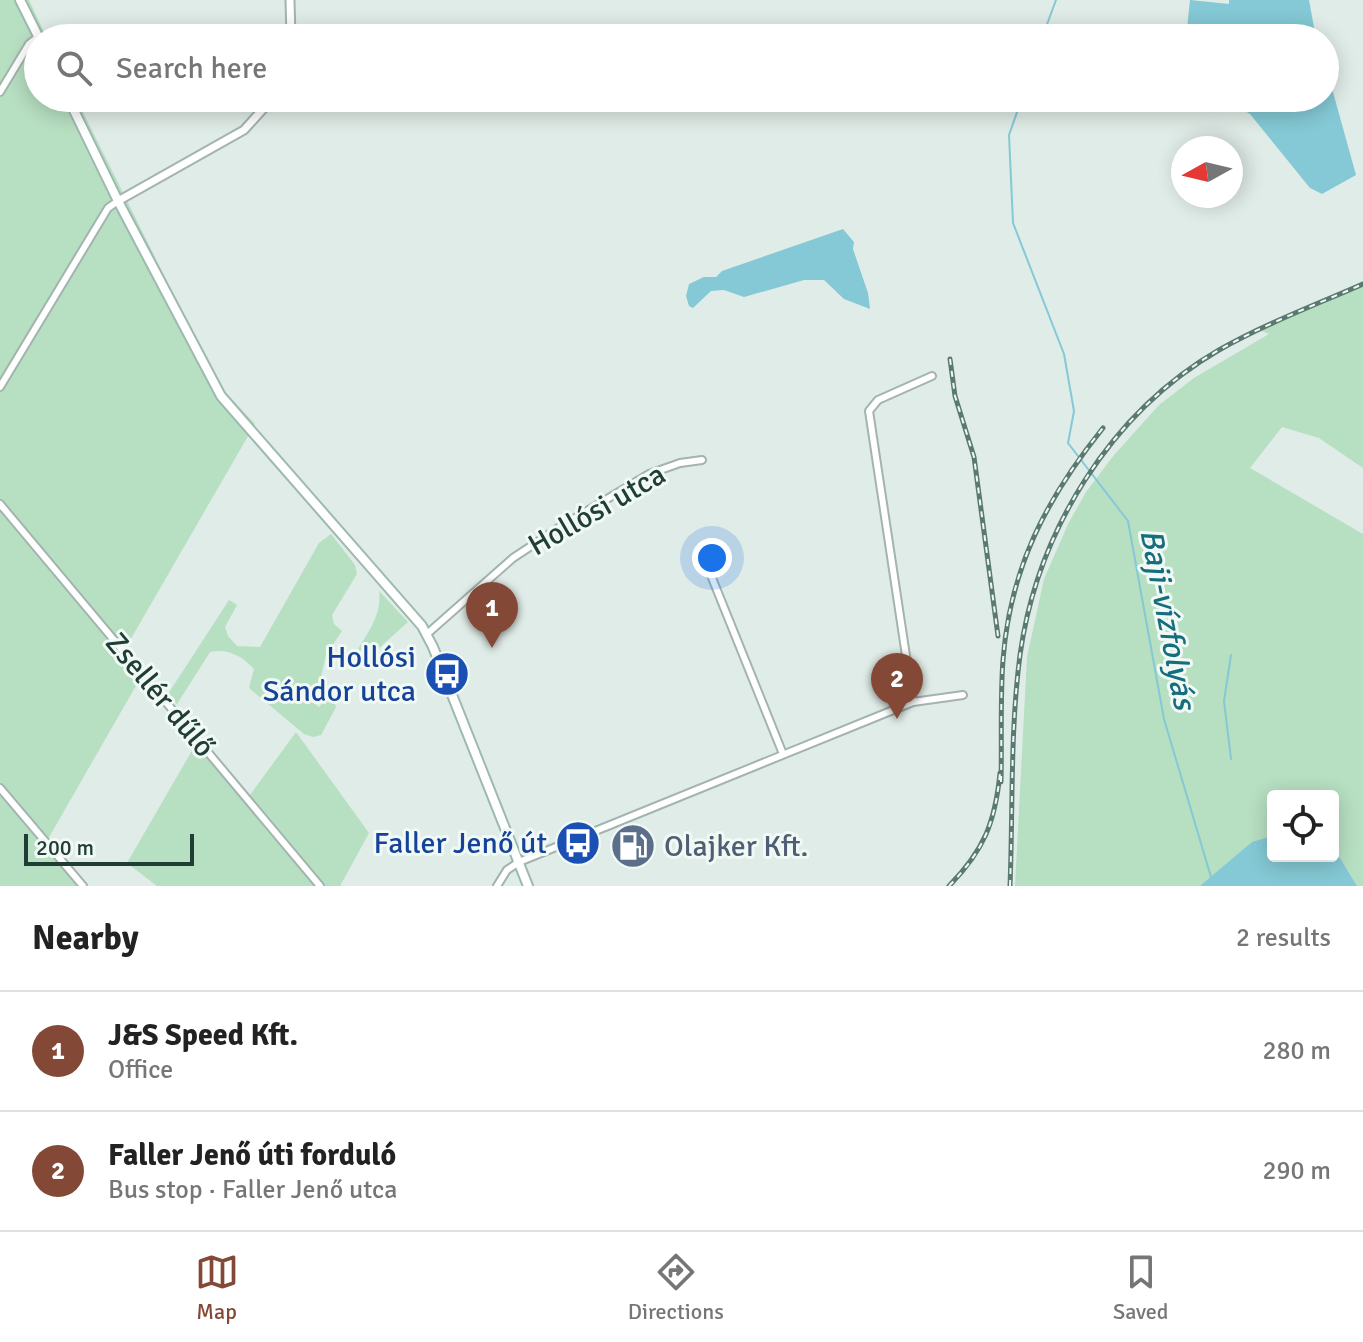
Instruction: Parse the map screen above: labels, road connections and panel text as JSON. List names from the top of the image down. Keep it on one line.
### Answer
{"streets":{"street":["Hollósi utca","Zsellér dűlő"]},"water":["Baji-vízfolyás"],"places":{"bus stop":["Hollósi Sándor utca","Faller Jenő út"],"fuel station":["Olajker Kft."]},"scale_bar":"200 m","north":"left","page":{"search":"Search here","pins":["1","2"],"scale":"200 m","heading":["Nearby","2 results"],"list":[{"mark":"1","name":"J&S Speed Kft.","note":"Office","value":"280 m"},{"mark":"2","name":"Faller Jenő úti forduló","note":"Bus stop · Faller Jenő utca","value":"290 m"}],"nav":["Map","Directions","Saved"]}}
